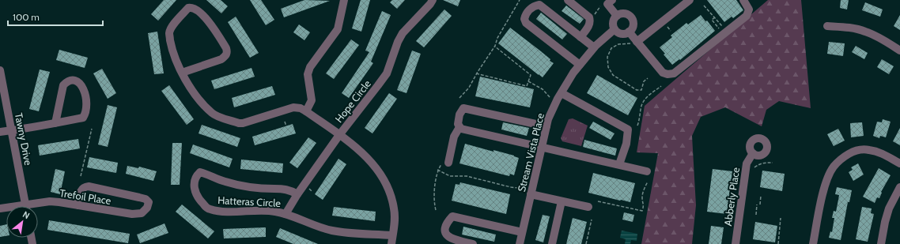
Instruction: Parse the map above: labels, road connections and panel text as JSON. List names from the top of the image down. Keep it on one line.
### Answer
{"streets":{"street":["Hope Circle","Tawny Drive","Stream Vista Place","Trefoil Place","Abberly Place","Hatteras Circle"]},"crossings":[["Hope Circle","Hatteras Circle"]],"scale_bar":"100 m","north":"top right"}
